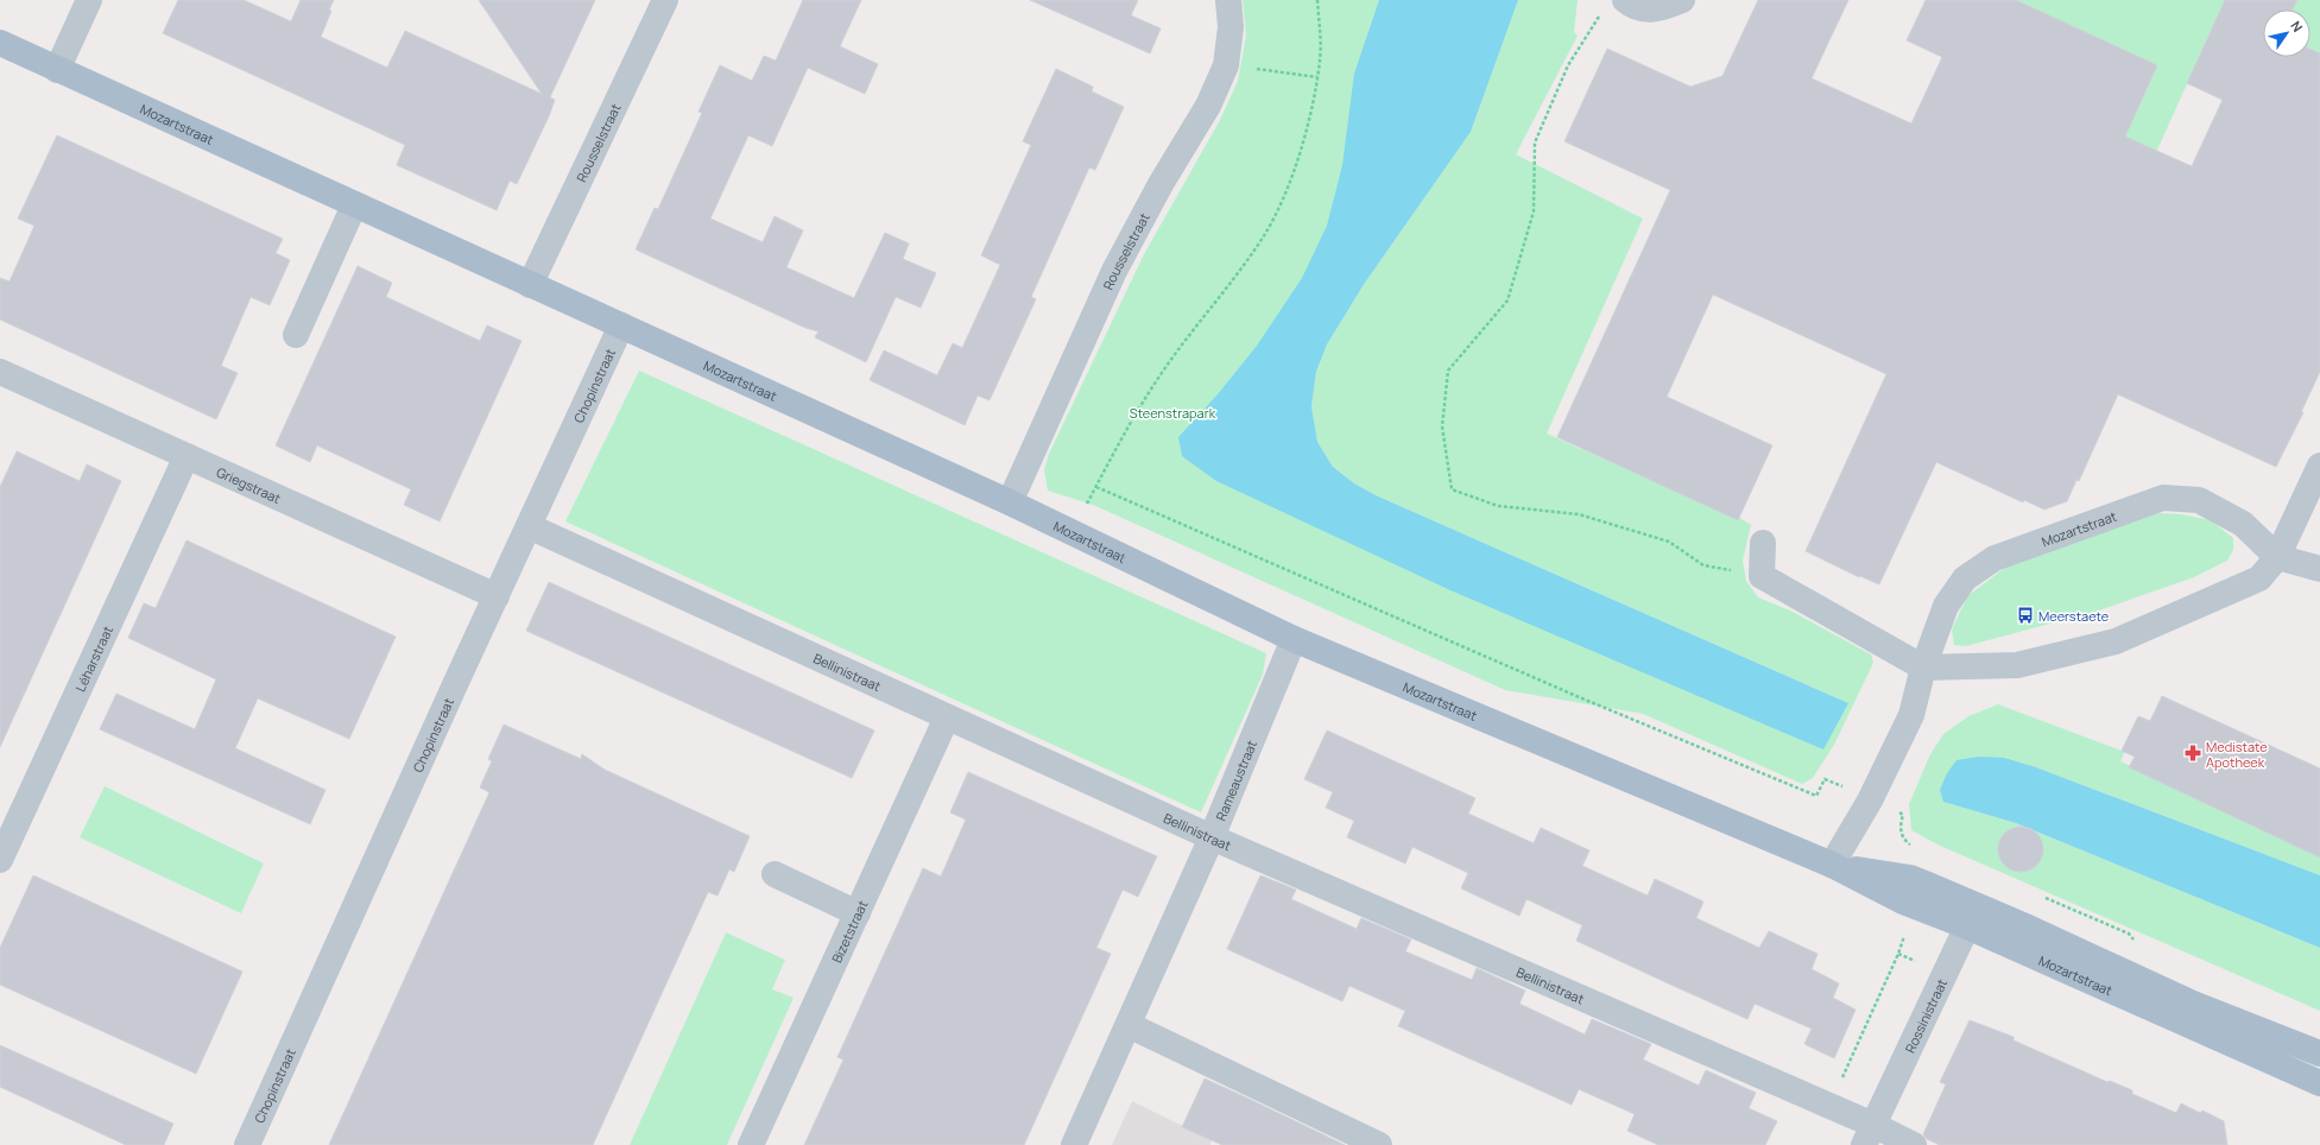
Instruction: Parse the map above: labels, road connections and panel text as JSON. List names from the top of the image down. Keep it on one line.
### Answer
{"streets":{"main road":["Mozartstraat"],"street":["Rousselstraat","Chopinstraat","Griegstraat","Léharstraat","Bellinistraat","Rameaustraat","Bizetstraat","Rossinistraat"]},"crossings":[["Mozartstraat","Rousselstraat"],["Mozartstraat","Chopinstraat"],["Mozartstraat","Rameaustraat"],["Mozartstraat","Rossinistraat"],["Chopinstraat","Griegstraat"],["Chopinstraat","Bellinistraat"],["Griegstraat","Léharstraat"],["Bellinistraat","Rameaustraat"],["Bellinistraat","Bizetstraat"],["Bellinistraat","Rossinistraat"]],"parks":["Steenstrapark"],"places":{"bus stop":["Meerstaete"],"pharmacy":["Medistate Apotheek"]},"north":"top right"}
